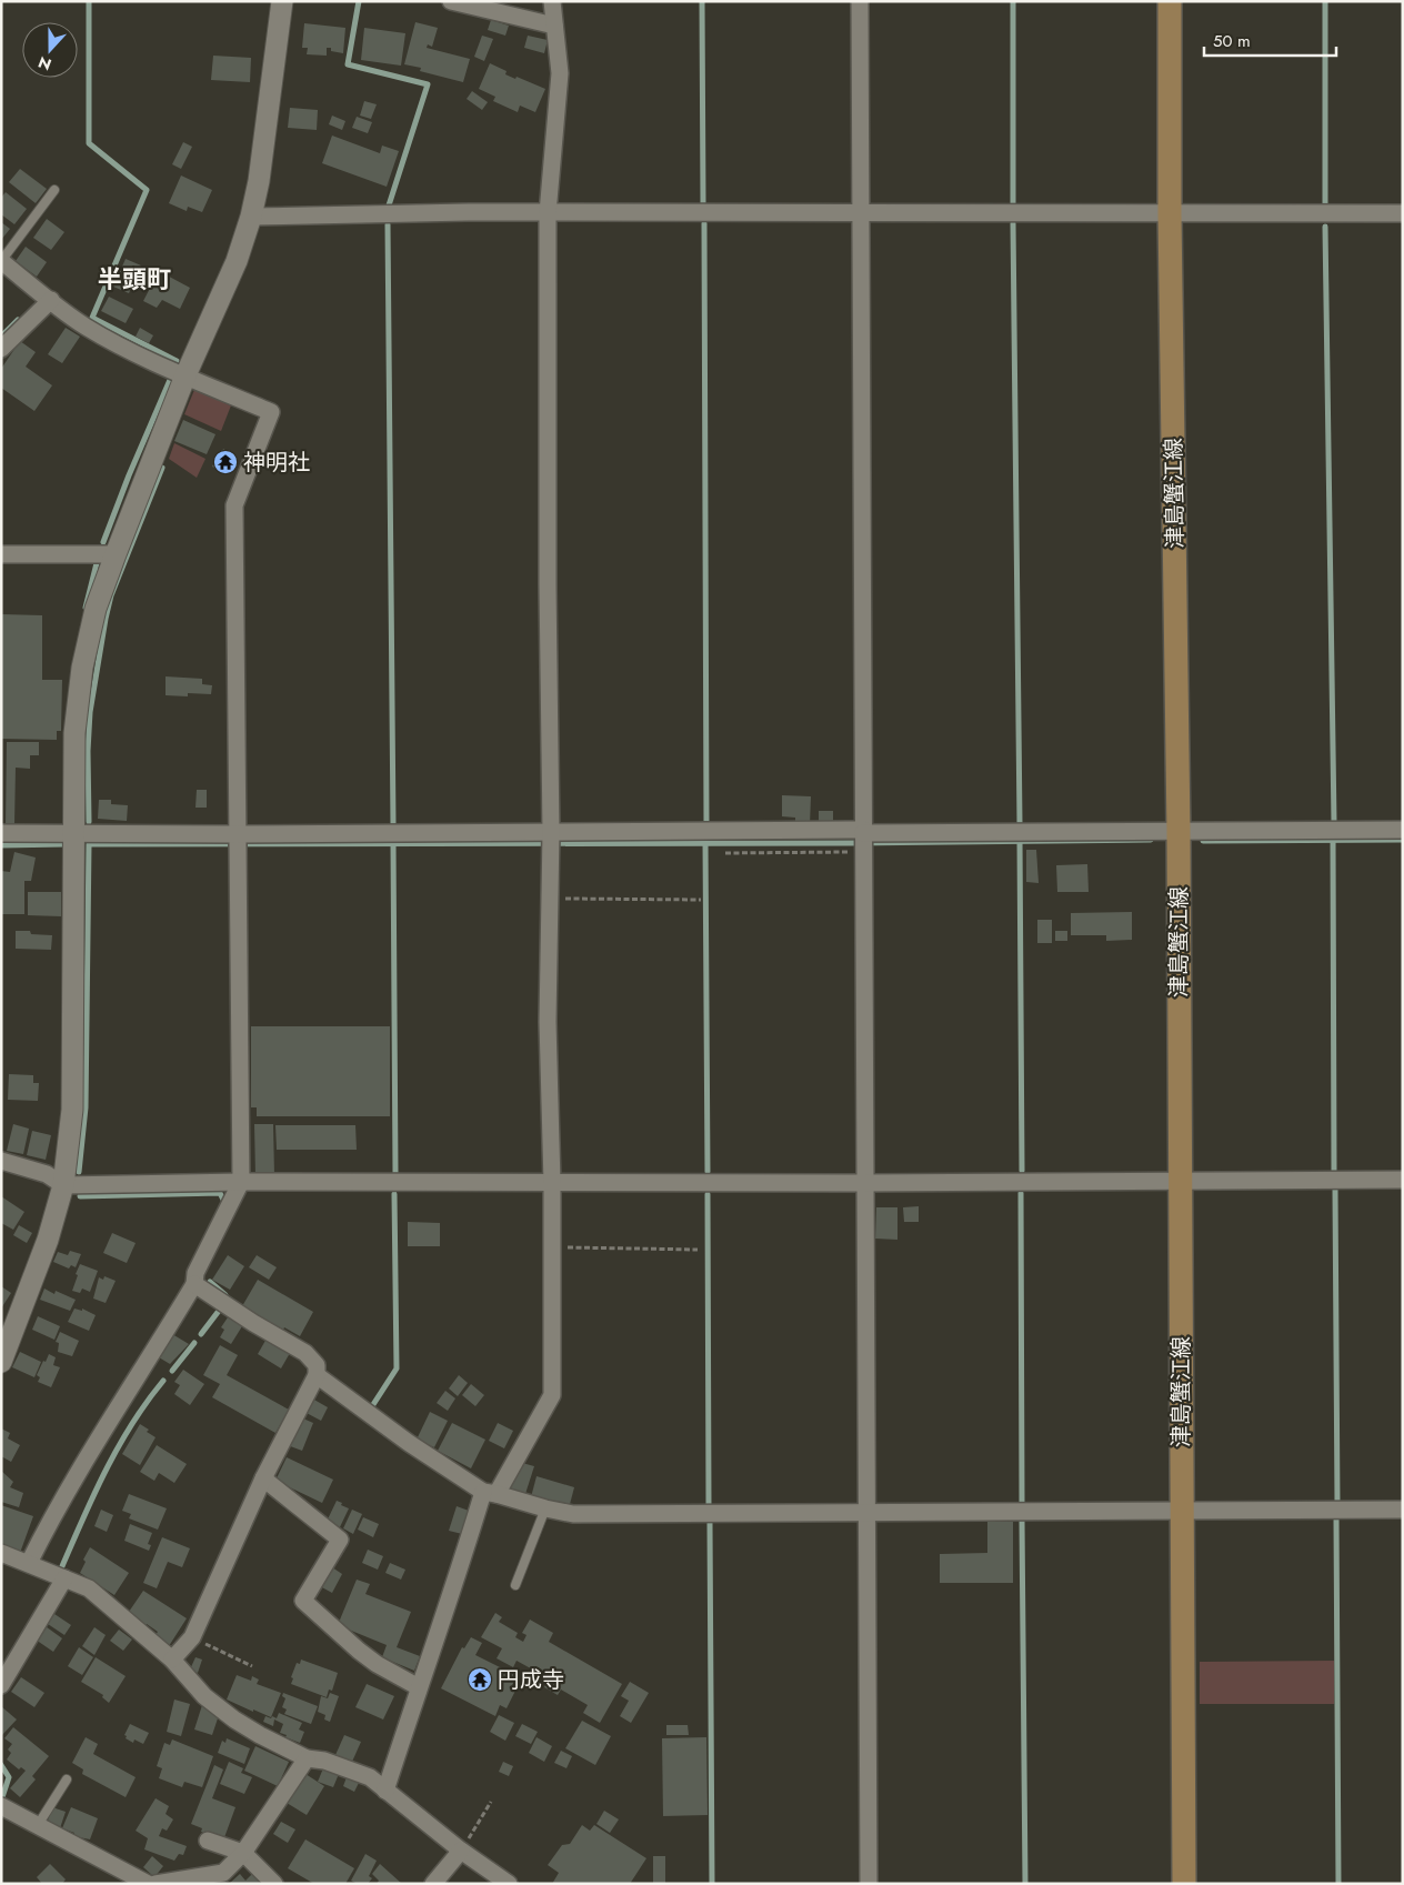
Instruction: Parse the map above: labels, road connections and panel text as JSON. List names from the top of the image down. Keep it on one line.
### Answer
{"streets":{"main road":["津島蟹江線"]},"districts":["半頭町"],"places":{"temple":["神明社","円成寺"]},"scale_bar":"50 m","north":"bottom"}
